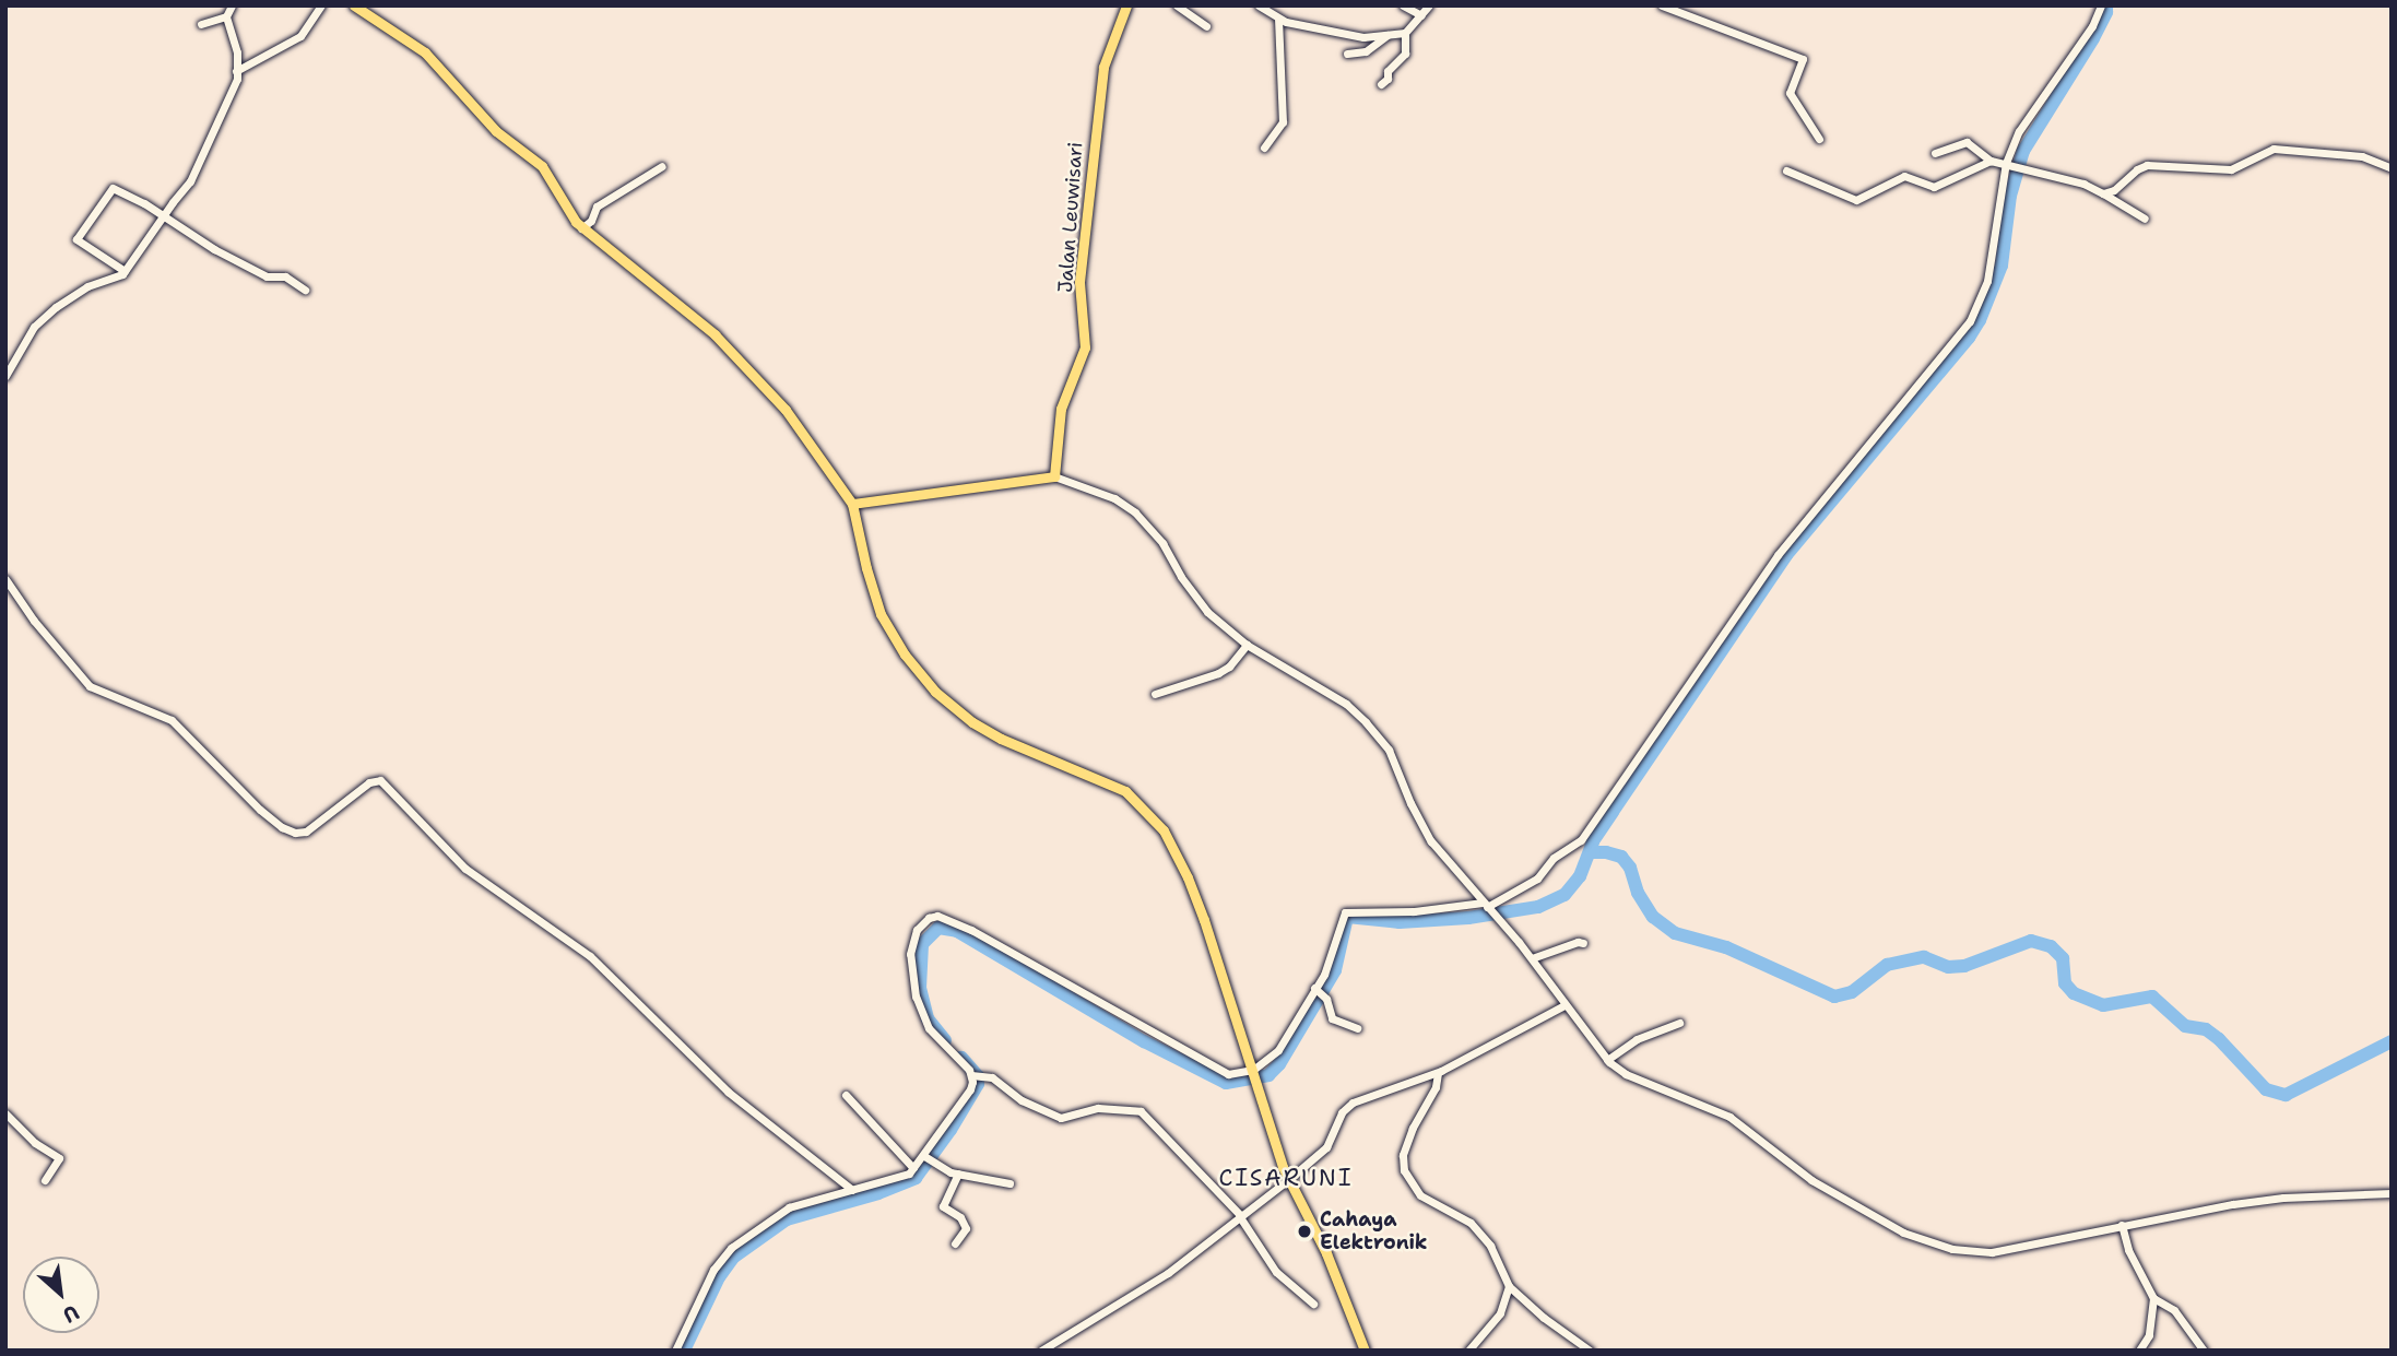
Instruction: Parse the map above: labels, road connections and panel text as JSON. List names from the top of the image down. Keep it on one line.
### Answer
{"streets":{"main road":["Jalan Leuwisari"]},"districts":["CISARUNI"],"places":["Cahaya Elektronik"],"north":"bottom right"}
